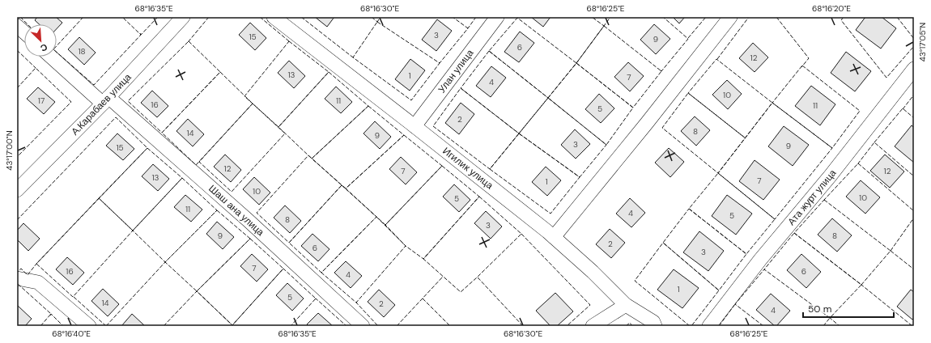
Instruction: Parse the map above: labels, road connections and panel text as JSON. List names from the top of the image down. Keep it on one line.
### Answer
{"streets":{"street":["Улан улица","А.Карабаев улица","Игилик улица","Ата журт улица","Шаш ана улица"]},"crossings":[["Улан улица","Игилик улица"],["А.Карабаев улица","Шаш ана улица"]],"house_numbers":["3","15","9","6","18","12","13","1","7","4","10","17","11","16","11","5","2","8","14","9","3","9","15","12","7","12","13","7","1","10","10","5","11","4","5","8","3","9","8","2","6","3","7","16","6","4","1","5","14","2","4"],"scale_bar":"50 m","north":"bottom right","coordinates":["68°16'35\"E","68°16'30\"E","68°16'25\"E","68°16'20\"E","43°17'05\"N","43°17'00\"N","68°16'40\"E"]}
